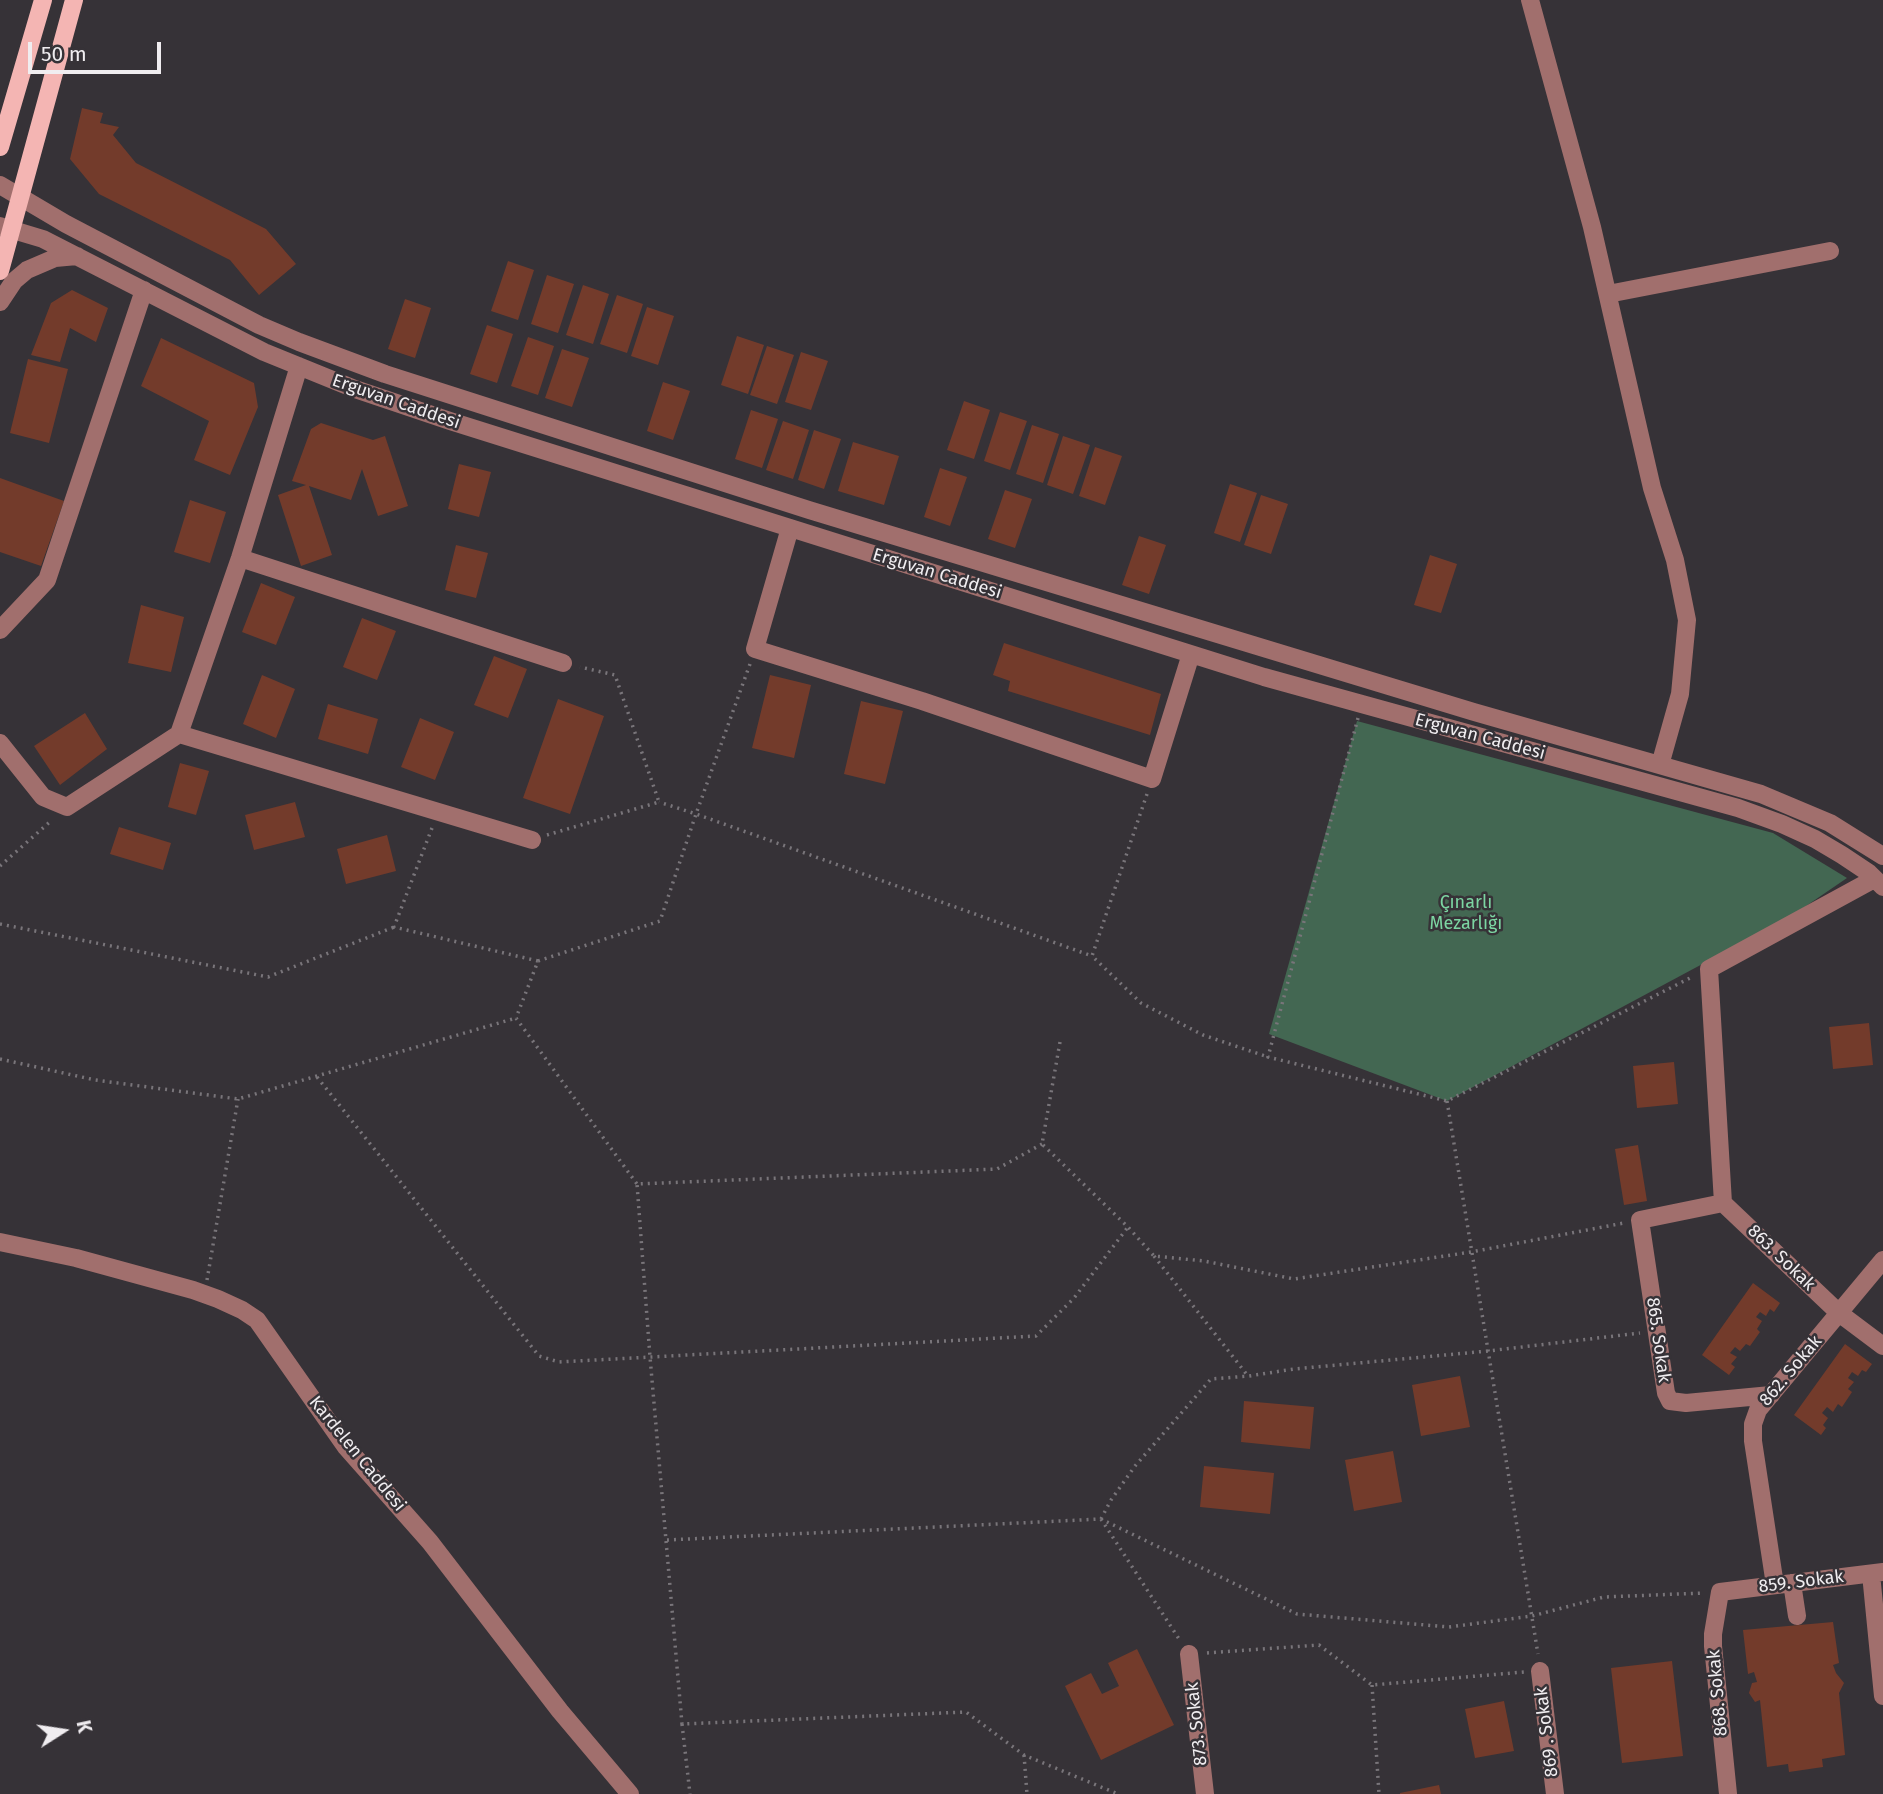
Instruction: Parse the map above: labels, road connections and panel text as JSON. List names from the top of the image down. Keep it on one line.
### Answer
{"streets":{"street":["Erguvan Caddesi","863. Sokak","865. Sokak","862. Sokak","Kardelen Caddesi","859. Sokak","868. Sokak","873. Sokak","869 . Sokak"]},"crossings":[["863. Sokak","862. Sokak"],["865. Sokak","862. Sokak"],["862. Sokak","859. Sokak"],["859. Sokak","868. Sokak"]],"parks":["Çınarlı Mezarlığı"],"scale_bar":"50 m","north":"right"}
